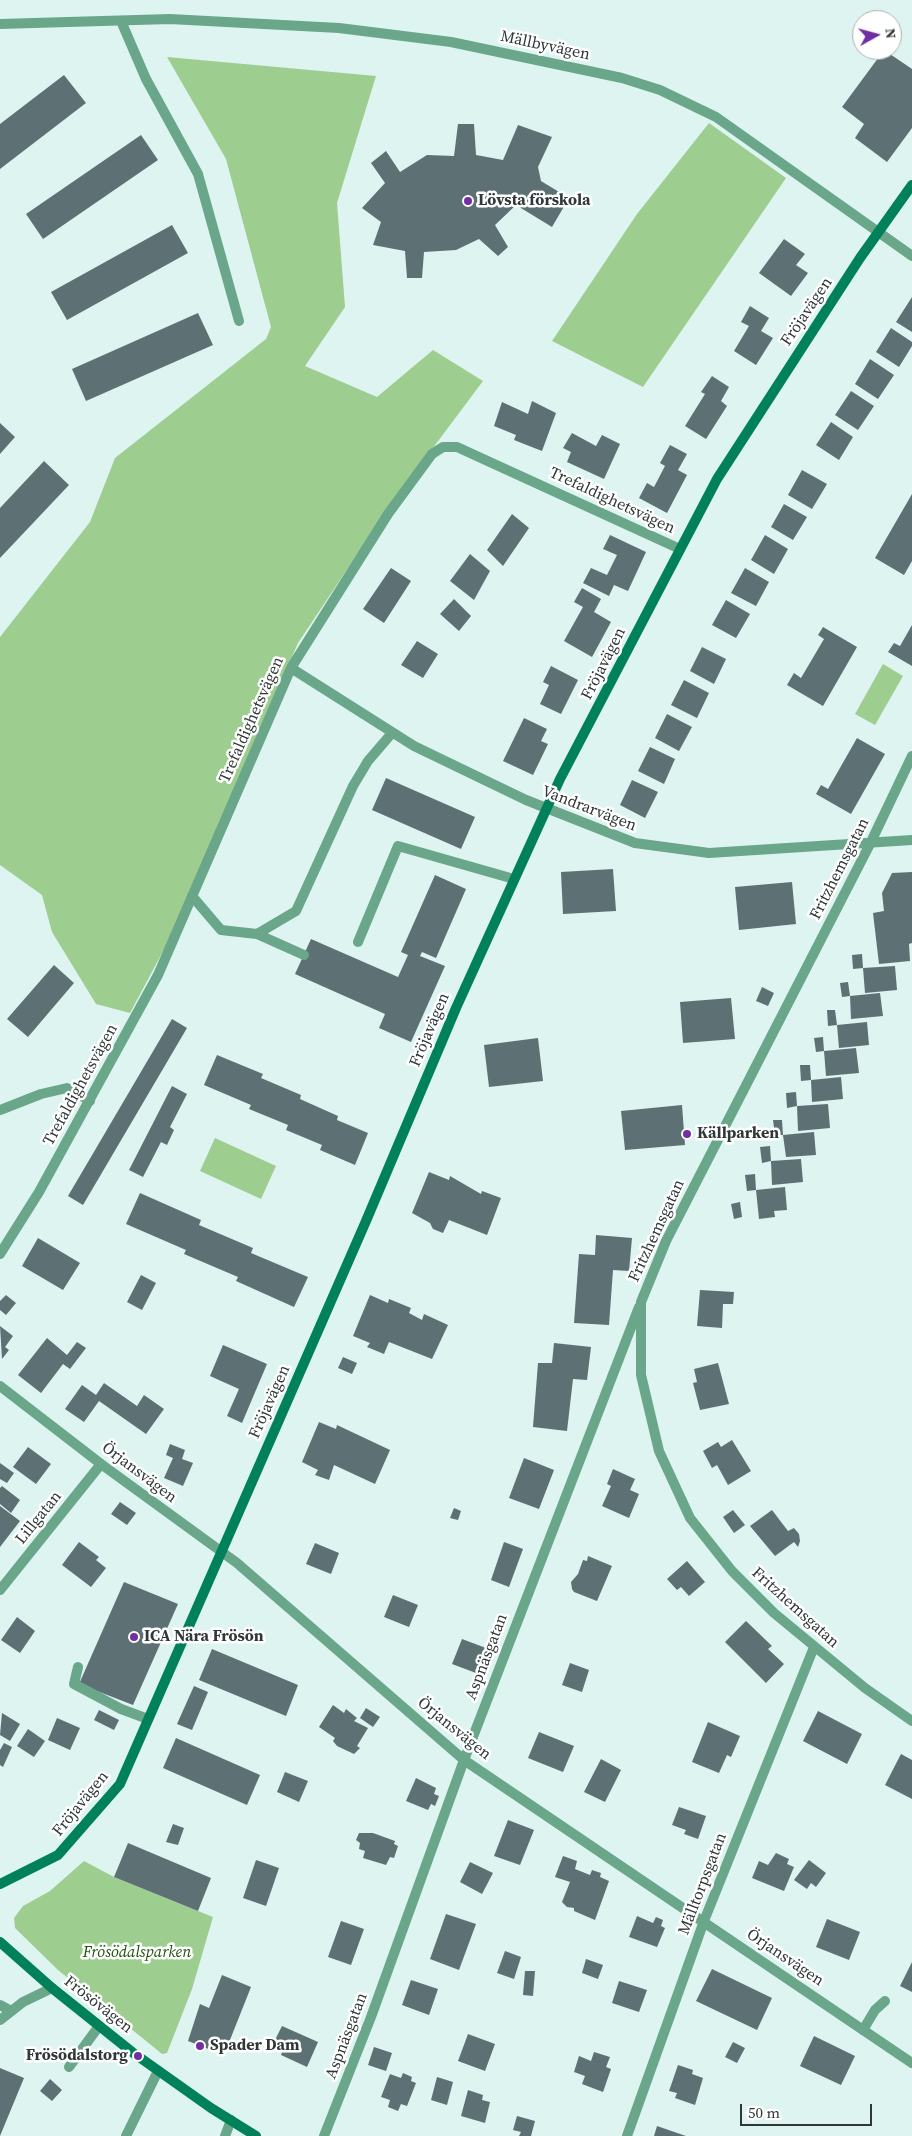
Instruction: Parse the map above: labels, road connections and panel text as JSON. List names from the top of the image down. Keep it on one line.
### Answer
{"streets":{"street":["Mällbyvägen","Fröjavägen","Trefaldighetsvägen","Vandrarvägen","Fritzhemsgatan","Örjansvägen","Lillgatan","Aspnäsgatan","Mälltorpsgatan","Frösövägen"]},"crossings":[["Mällbyvägen","Fröjavägen"],["Fröjavägen","Trefaldighetsvägen"],["Fröjavägen","Vandrarvägen"],["Fröjavägen","Örjansvägen"],["Trefaldighetsvägen","Vandrarvägen"],["Vandrarvägen","Fritzhemsgatan"],["Fritzhemsgatan","Aspnäsgatan"],["Fritzhemsgatan","Mälltorpsgatan"],["Örjansvägen","Lillgatan"],["Örjansvägen","Aspnäsgatan"],["Örjansvägen","Mälltorpsgatan"]],"parks":["Frösödalsparken"],"places":["Lövsta förskola","Källparken","ICA Nära Frösön","Spader Dam","Frösödalstorg"],"scale_bar":"50 m","north":"right"}
